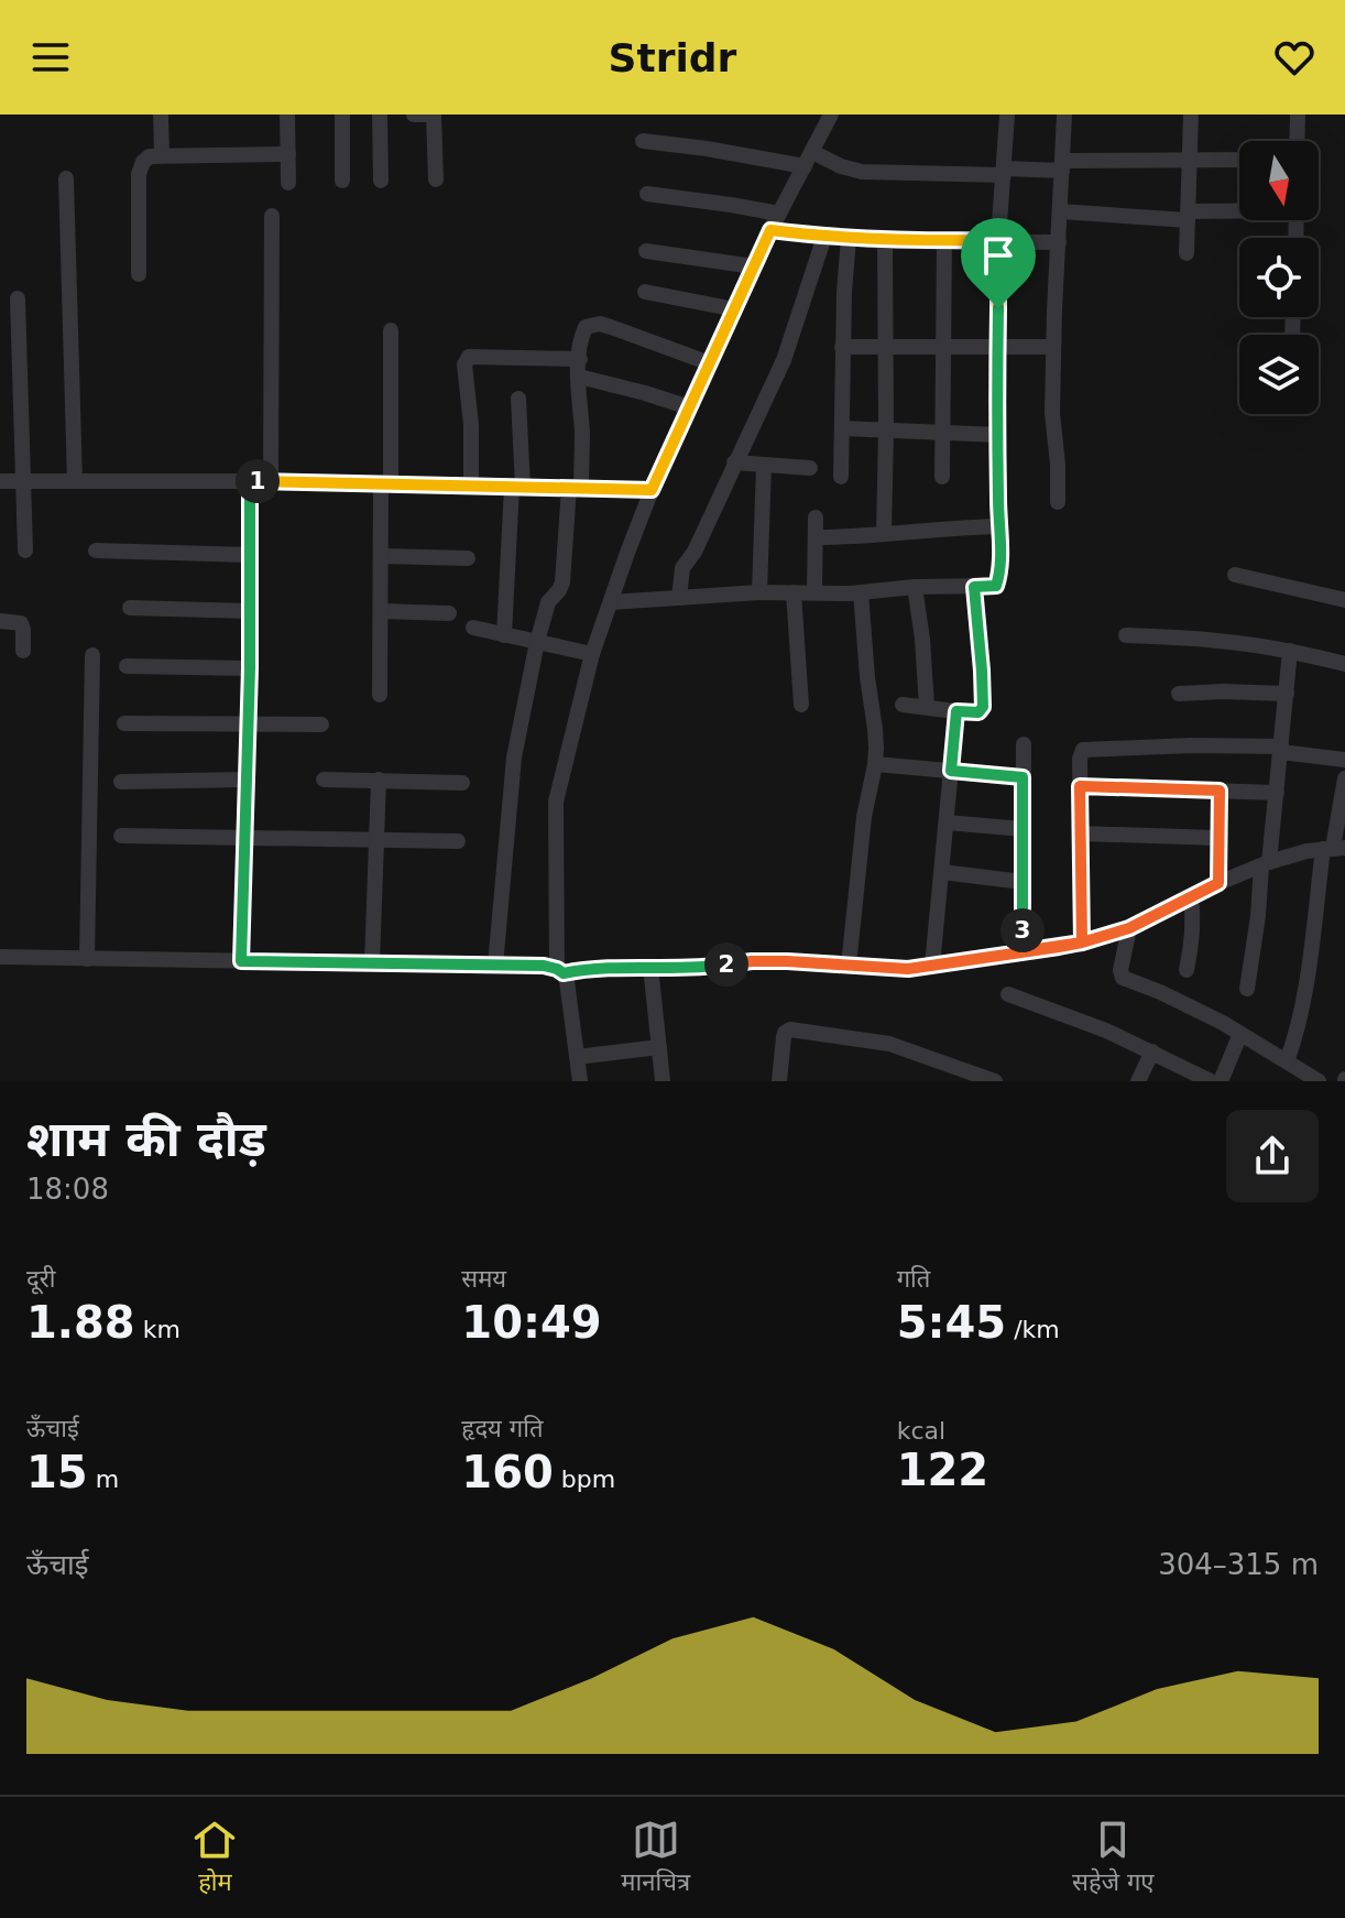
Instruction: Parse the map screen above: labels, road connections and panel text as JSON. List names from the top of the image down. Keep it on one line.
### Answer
{"north":"bottom","page":{"header":"Stridr","pins":["1","3","2"],"heading":["शाम की दौड़","18:08"],"stats":[["दूरी","1.88 km"],["समय","10:49"],["गति","5:45 /km"],["ऊँचाई","15 m"],["हृदय गति","160 bpm"],["kcal","122"]],"chart":["ऊँचाई","304–315 m"],"tabs":["होम","मानचित्र","सहेजे गए"]}}
